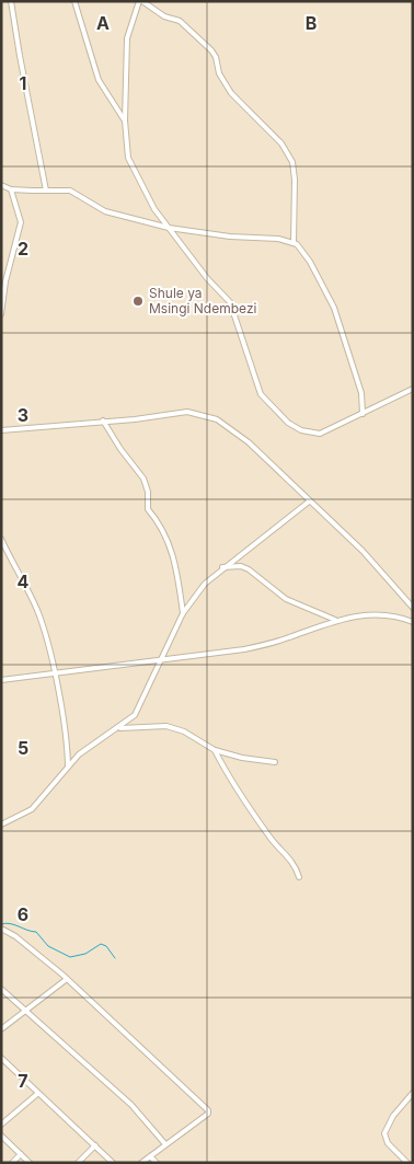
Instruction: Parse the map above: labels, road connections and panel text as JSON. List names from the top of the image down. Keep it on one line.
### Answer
{"places":["Shule ya Msingi Ndembezi"],"grid":{"columns":["A","B"],"rows":["1","2","3","4","5","6","7"]}}
